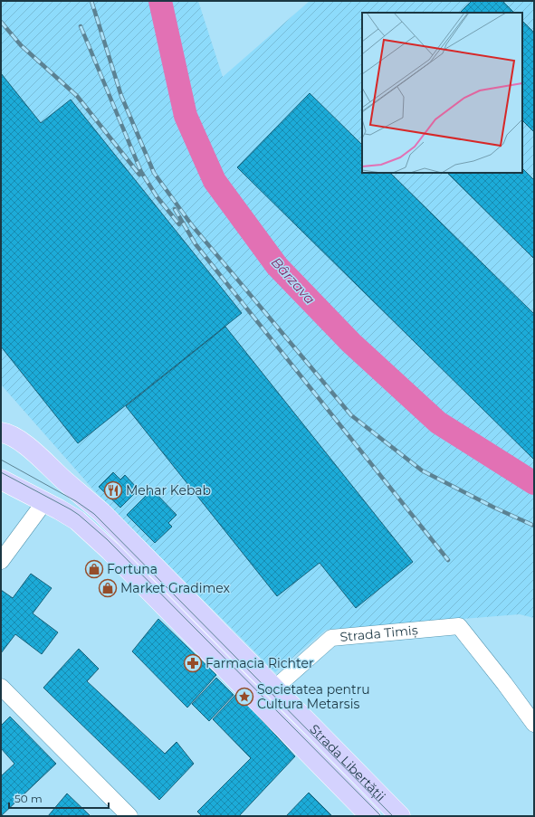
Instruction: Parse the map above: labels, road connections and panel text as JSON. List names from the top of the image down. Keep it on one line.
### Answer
{"streets":{"main road":["Strada Libertății"],"street":["Strada Timiș"]},"crossings":[["Strada Timiș","Strada Libertății"]],"water":["Bârzava"],"places":{"restaurant":["Mehar Kebab"],"shop":["Fortuna","Market Gradimex"],"pharmacy":["Farmacia Richter"],"place":["Societatea pentru Cultura Metarsis"]},"scale_bar":"50 m"}
